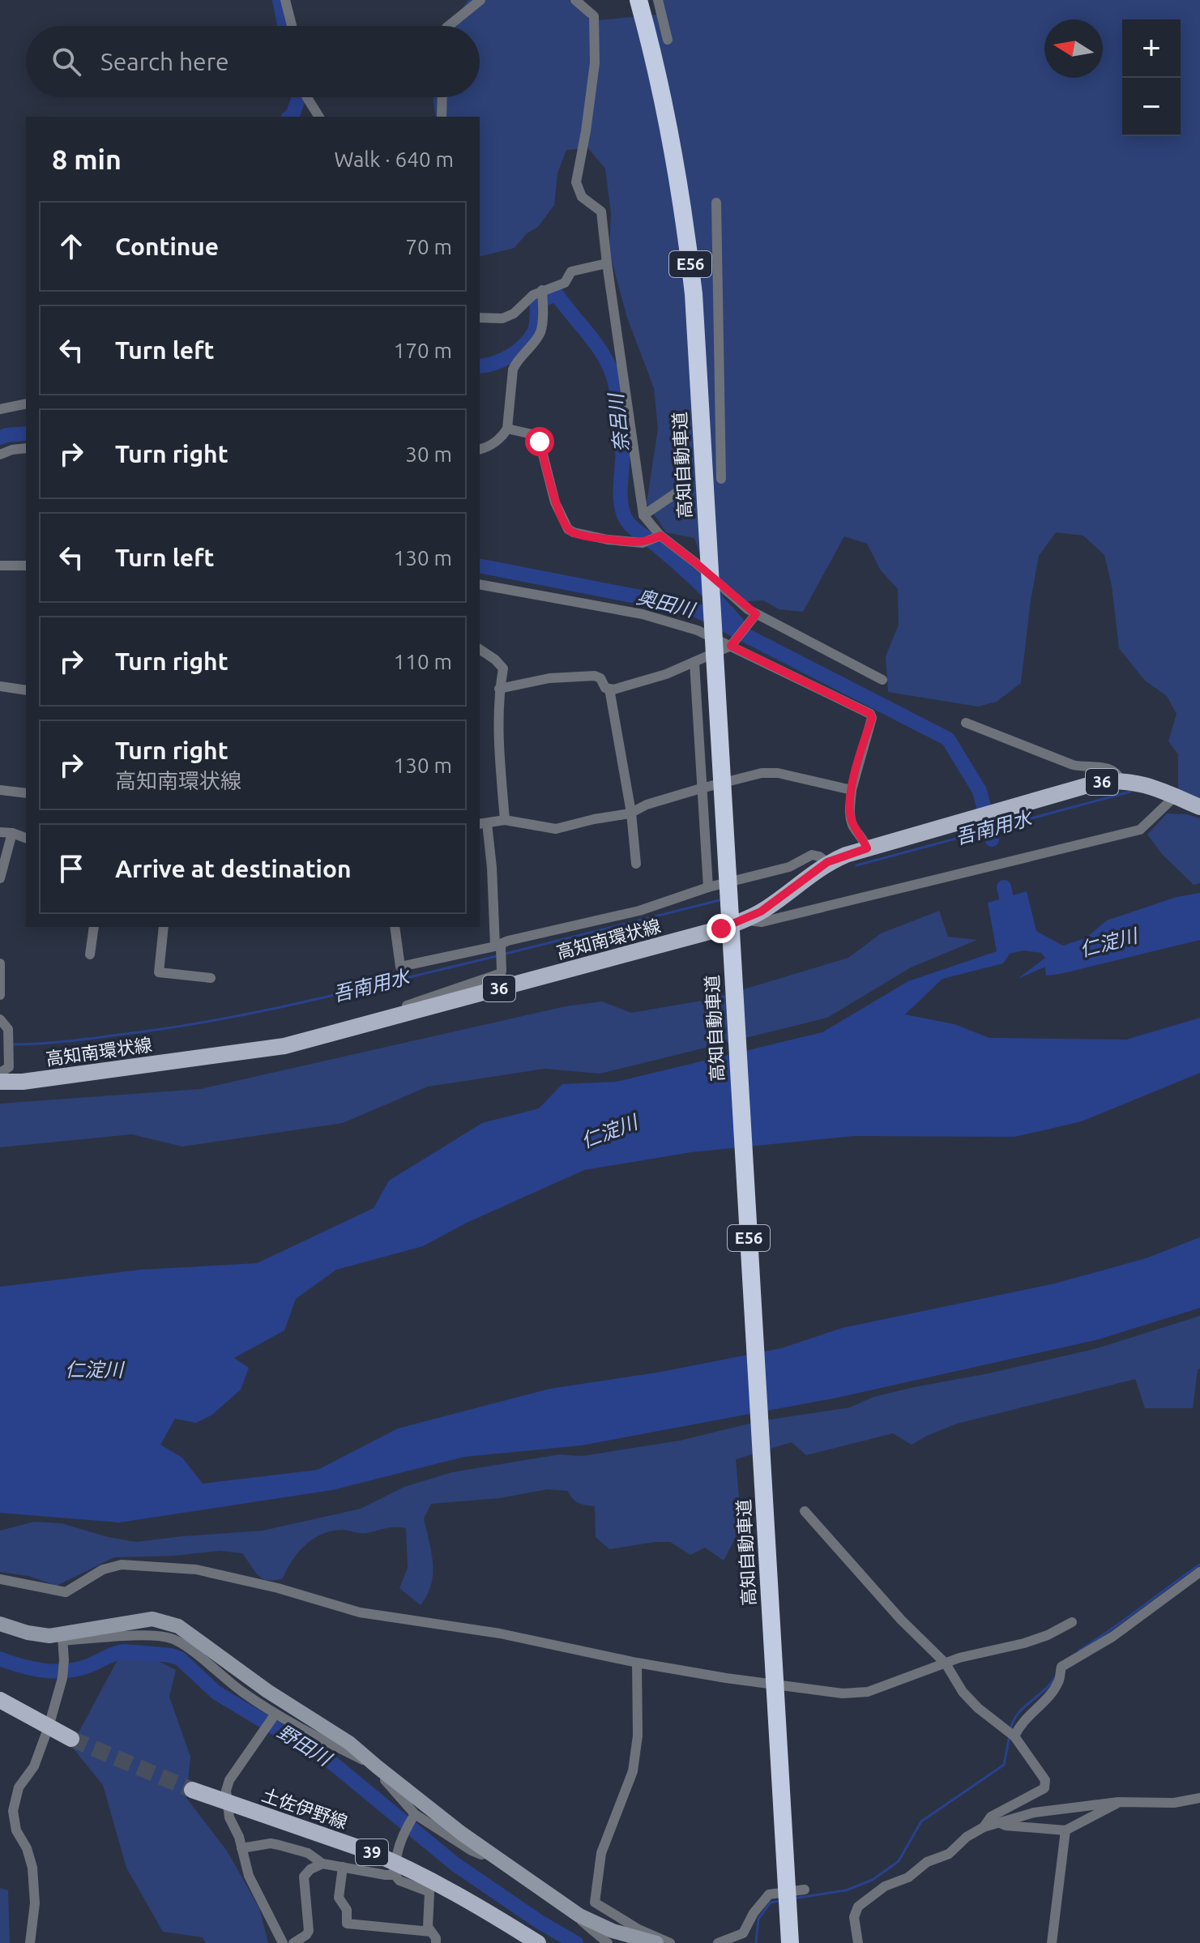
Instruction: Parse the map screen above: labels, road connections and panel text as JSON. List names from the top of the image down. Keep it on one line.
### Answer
{"streets":{"highway":["E56","高知自動車道"],"main road":["36","高知南環状線","土佐伊野線","39"]},"water":["奈呂川","奥田川","吾南用水","仁淀川","野田川"],"north":"left","page":{"map_buttons":["+","−"],"search":"Search here","heading":["8 min","Walk · 640 m"],"list":[["Continue","70 m"],["Turn left","170 m"],["Turn right","30 m"],["Turn left","130 m"],["Turn right","110 m"],["Turn right","高知南環状線","130 m"],"Arrive at destination"]}}
